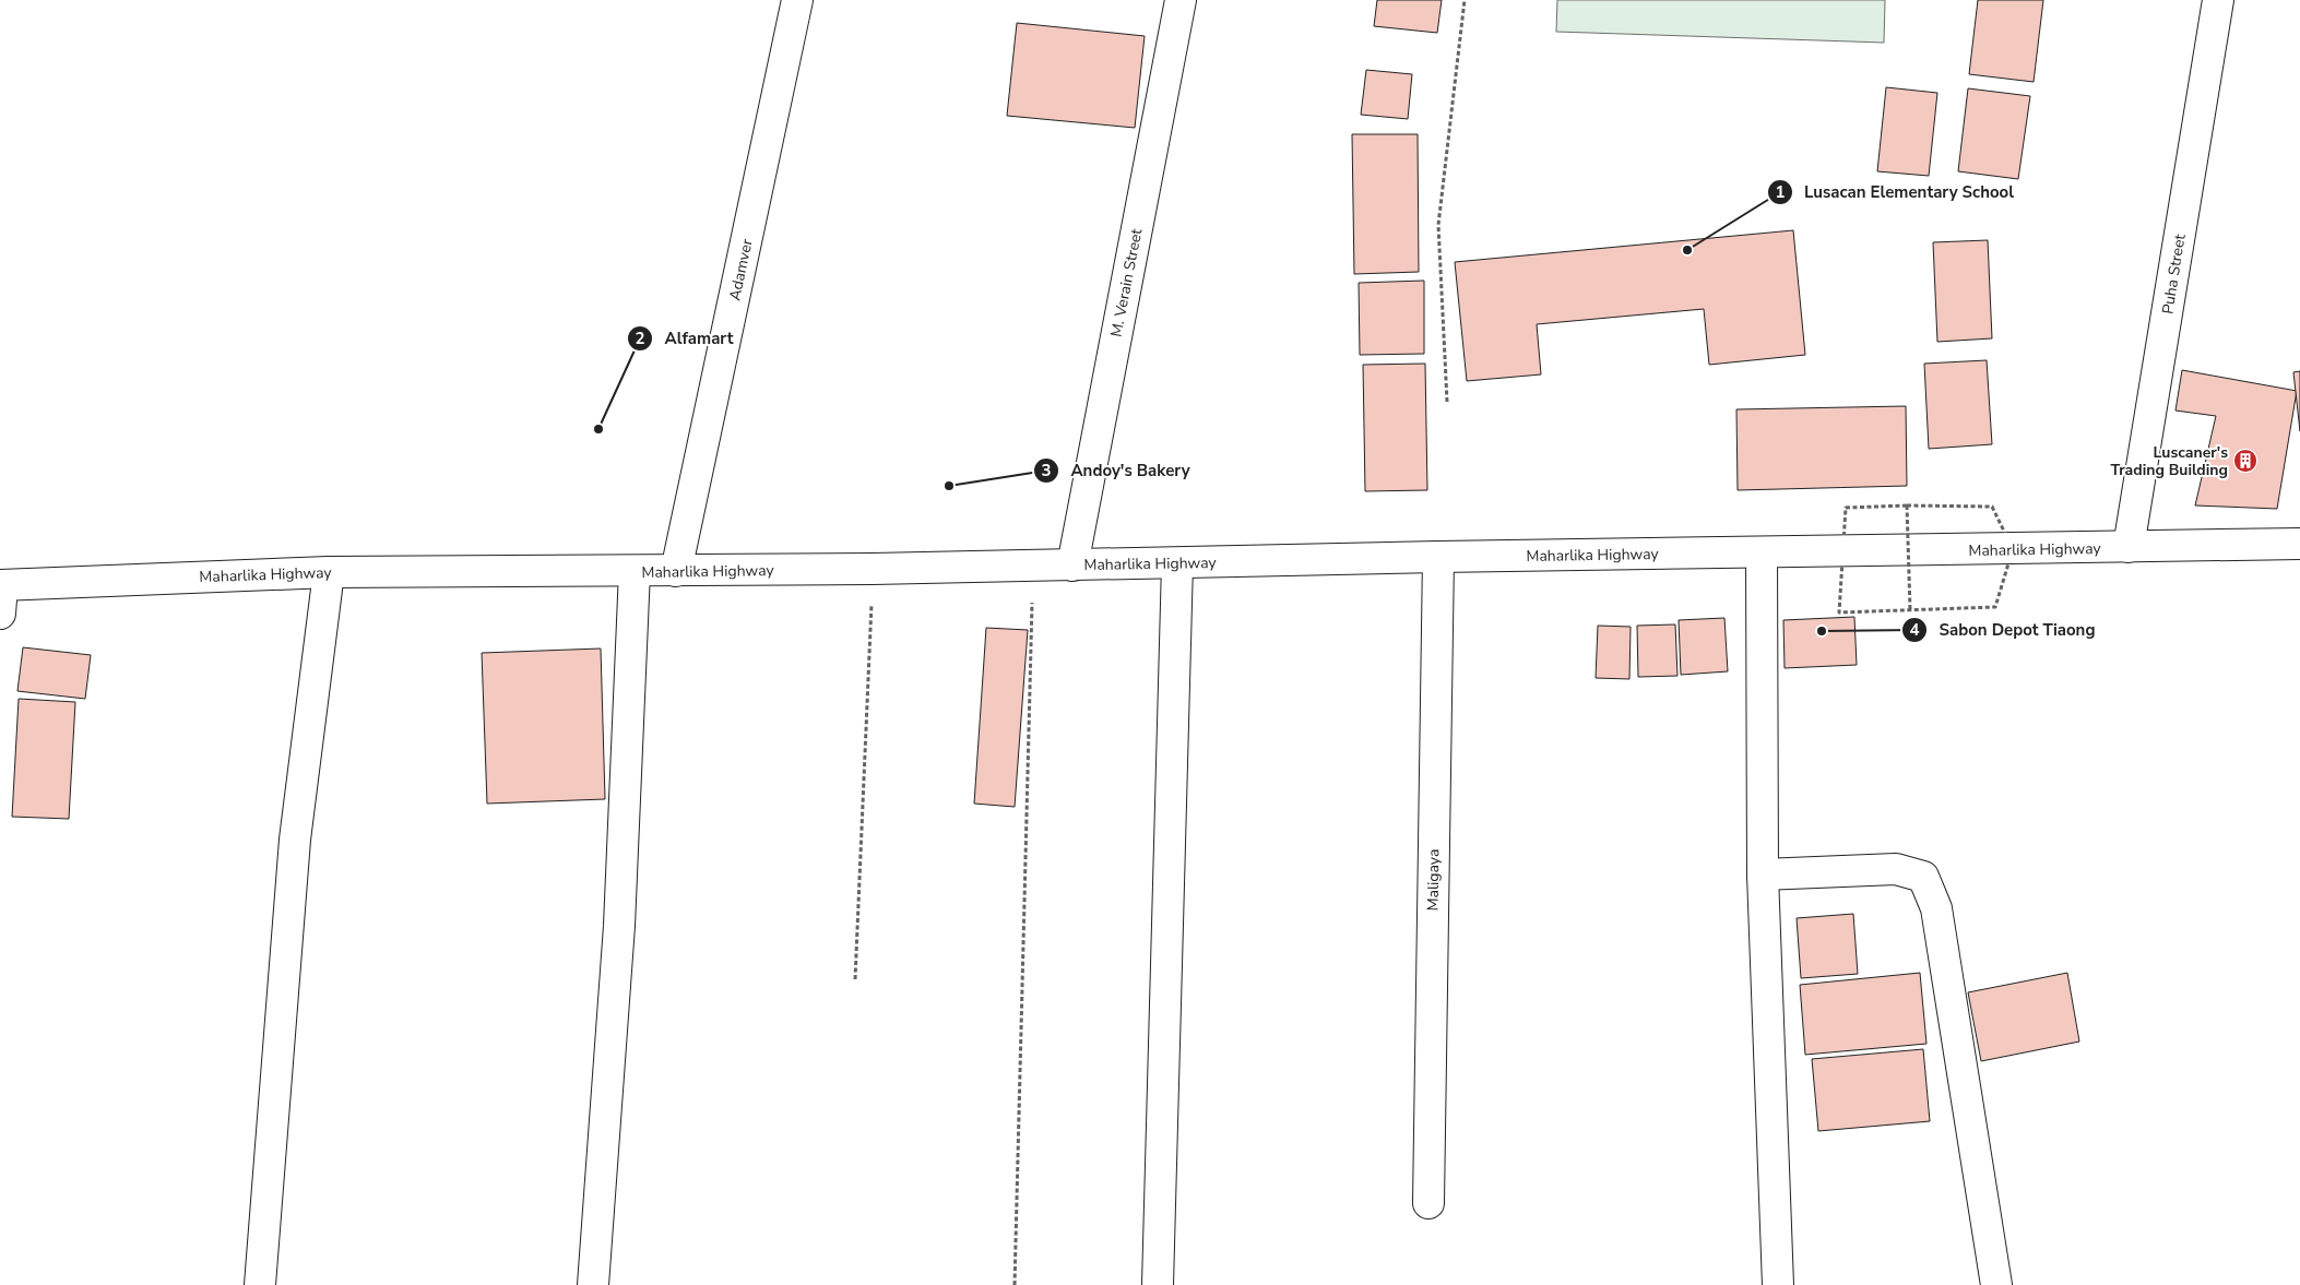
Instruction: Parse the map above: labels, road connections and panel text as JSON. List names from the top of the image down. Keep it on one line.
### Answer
{"streets":{"main road":["Adamver","Puha Street","M. Verain Street","Maharlika Highway","Maligaya"]},"crossings":[["Adamver","Maharlika Highway"],["Puha Street","Maharlika Highway"],["M. Verain Street","Maharlika Highway"],["Maharlika Highway","Maligaya"]],"places":{"other":["Lusacan Elementary School","Alfamart","Andoy's Bakery","Sabon Depot Tiaong"],"building":["Luscaner's Trading Building"]}}
